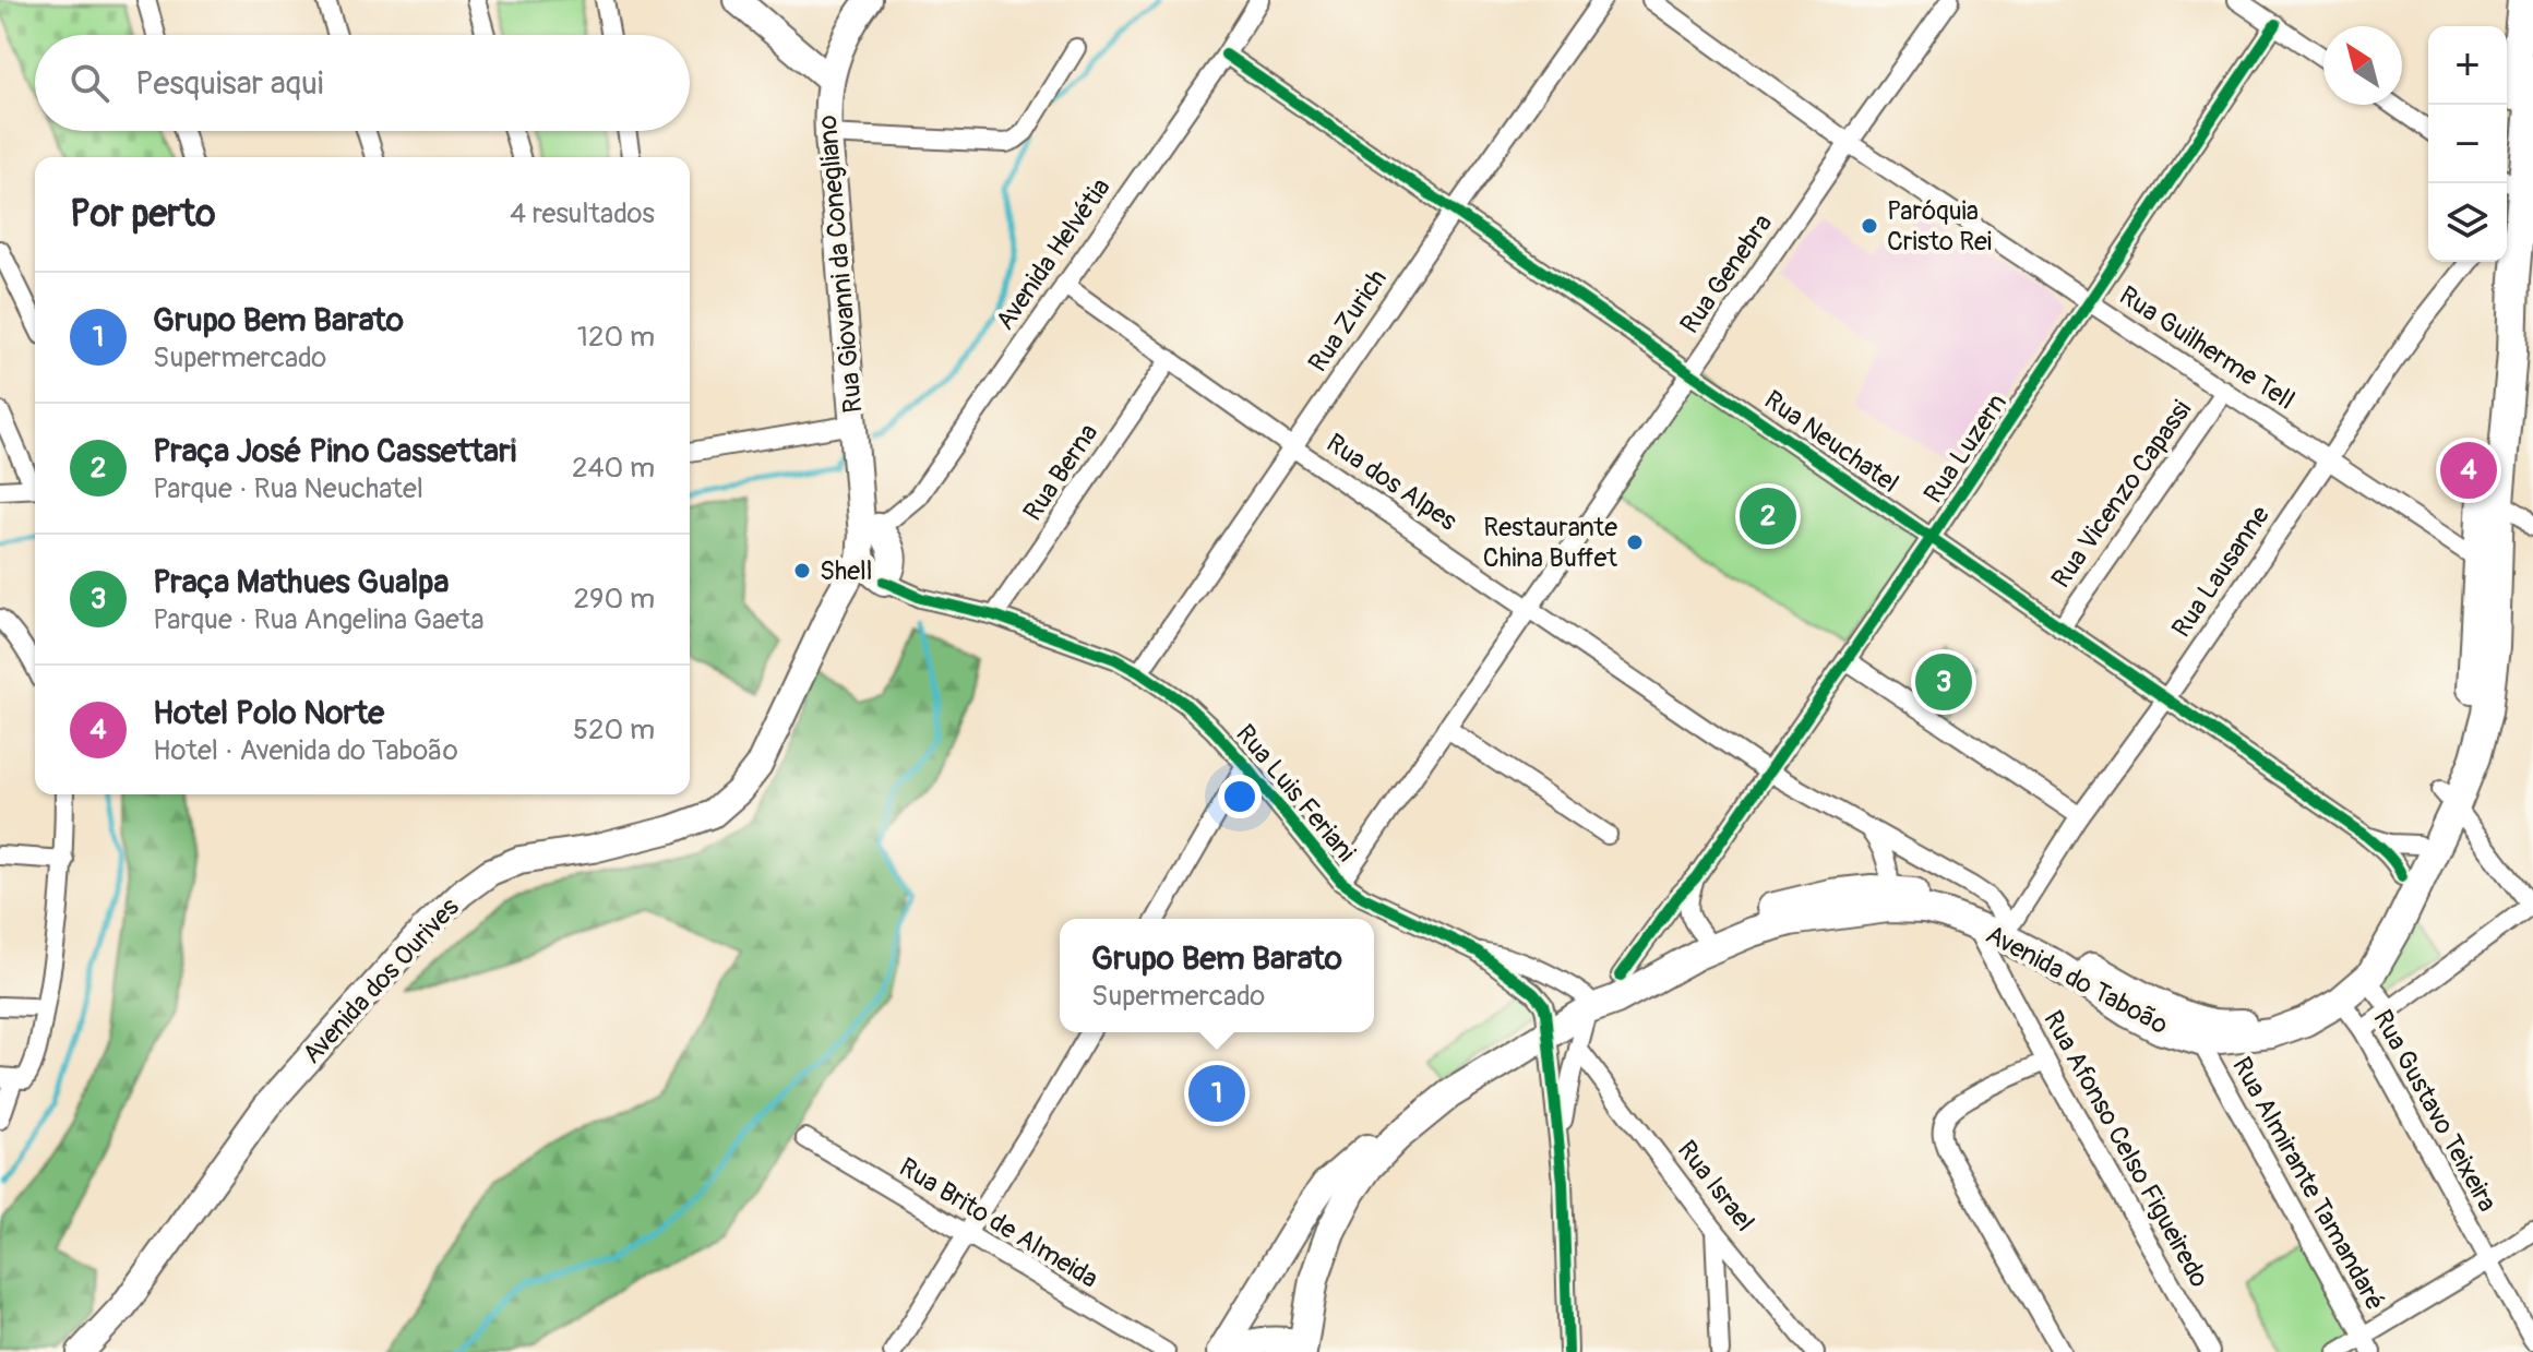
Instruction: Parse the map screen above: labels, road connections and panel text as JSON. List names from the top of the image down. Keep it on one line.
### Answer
{"streets":{"main road":["Rua Giovanni da Conegliano","Avenida do Taboão","Avenida dos Ourives"],"street":["Avenida Helvétia","Rua Genebra","Rua Zurich","Rua Guilherme Tell","Rua Neuchatel","Rua Luzern","Rua Berna","Rua dos Alpes","Rua Vicenzo Capassi","Rua Lausanne","Rua Luis Feriani","Rua Gustavo Teixeira","Rua Afonso Celso Figueiredo","Rua Almirante Tamandaré","Rua Israel","Rua Brito de Almeida"]},"crossings":[["Avenida Helvétia","Rua Giovanni da Conegliano"],["Avenida Helvétia","Rua Neuchatel"],["Avenida Helvétia","Rua dos Alpes"],["Avenida Helvétia","Rua Luis Feriani"],["Avenida Helvétia","Avenida dos Ourives"],["Rua Giovanni da Conegliano","Rua Luis Feriani"],["Rua Giovanni da Conegliano","Avenida dos Ourives"],["Rua Genebra","Rua Guilherme Tell"],["Rua Genebra","Rua Neuchatel"],["Rua Genebra","Rua dos Alpes"],["Rua Genebra","Rua Luis Feriani"],["Rua Zurich","Rua Neuchatel"],["Rua Zurich","Rua dos Alpes"],["Rua Zurich","Rua Luis Feriani"],["Rua Guilherme Tell","Rua Luzern"],["Rua Guilherme Tell","Rua Vicenzo Capassi"],["Rua Guilherme Tell","Rua Lausanne"],["Rua Guilherme Tell","Avenida do Taboão"],["Rua Neuchatel","Rua Luzern"],["Rua Neuchatel","Rua Vicenzo Capassi"],["Rua Neuchatel","Rua Lausanne"],["Rua Neuchatel","Avenida do Taboão"],["Rua Luzern","Rua dos Alpes"],["Rua Luzern","Avenida do Taboão"],["Rua Berna","Rua dos Alpes"],["Rua Berna","Rua Luis Feriani"],["Rua dos Alpes","Rua Lausanne"],["Rua dos Alpes","Avenida do Taboão"],["Rua Lausanne","Avenida do Taboão"],["Rua Luis Feriani","Avenida do Taboão"],["Rua Luis Feriani","Avenida dos Ourives"],["Avenida do Taboão","Rua Gustavo Teixeira"],["Avenida do Taboão","Rua Afonso Celso Figueiredo"],["Avenida do Taboão","Rua Almirante Tamandaré"]],"places":["Paróquia Cristo Rei","Restaurante China Buffet","Shell"],"north":"top left","page":{"map_buttons":["+","−"],"search":"Pesquisar aqui","heading":["Por perto","4 resultados"],"list":[{"mark":"1","name":"Grupo Bem Barato","note":"Supermercado","value":"120 m"},{"mark":"2","name":"Praça José Pino Cassettari","note":"Parque · Rua Neuchatel","value":"240 m"},{"mark":"3","name":"Praça Mathues Gualpa","note":"Parque · Rua Angelina Gaeta","value":"290 m"},{"mark":"4","name":"Hotel Polo Norte","note":"Hotel · Avenida do Taboão","value":"520 m"}],"pins":["4","2","3","1"],"popup":["Grupo Bem Barato","Supermercado"]}}
